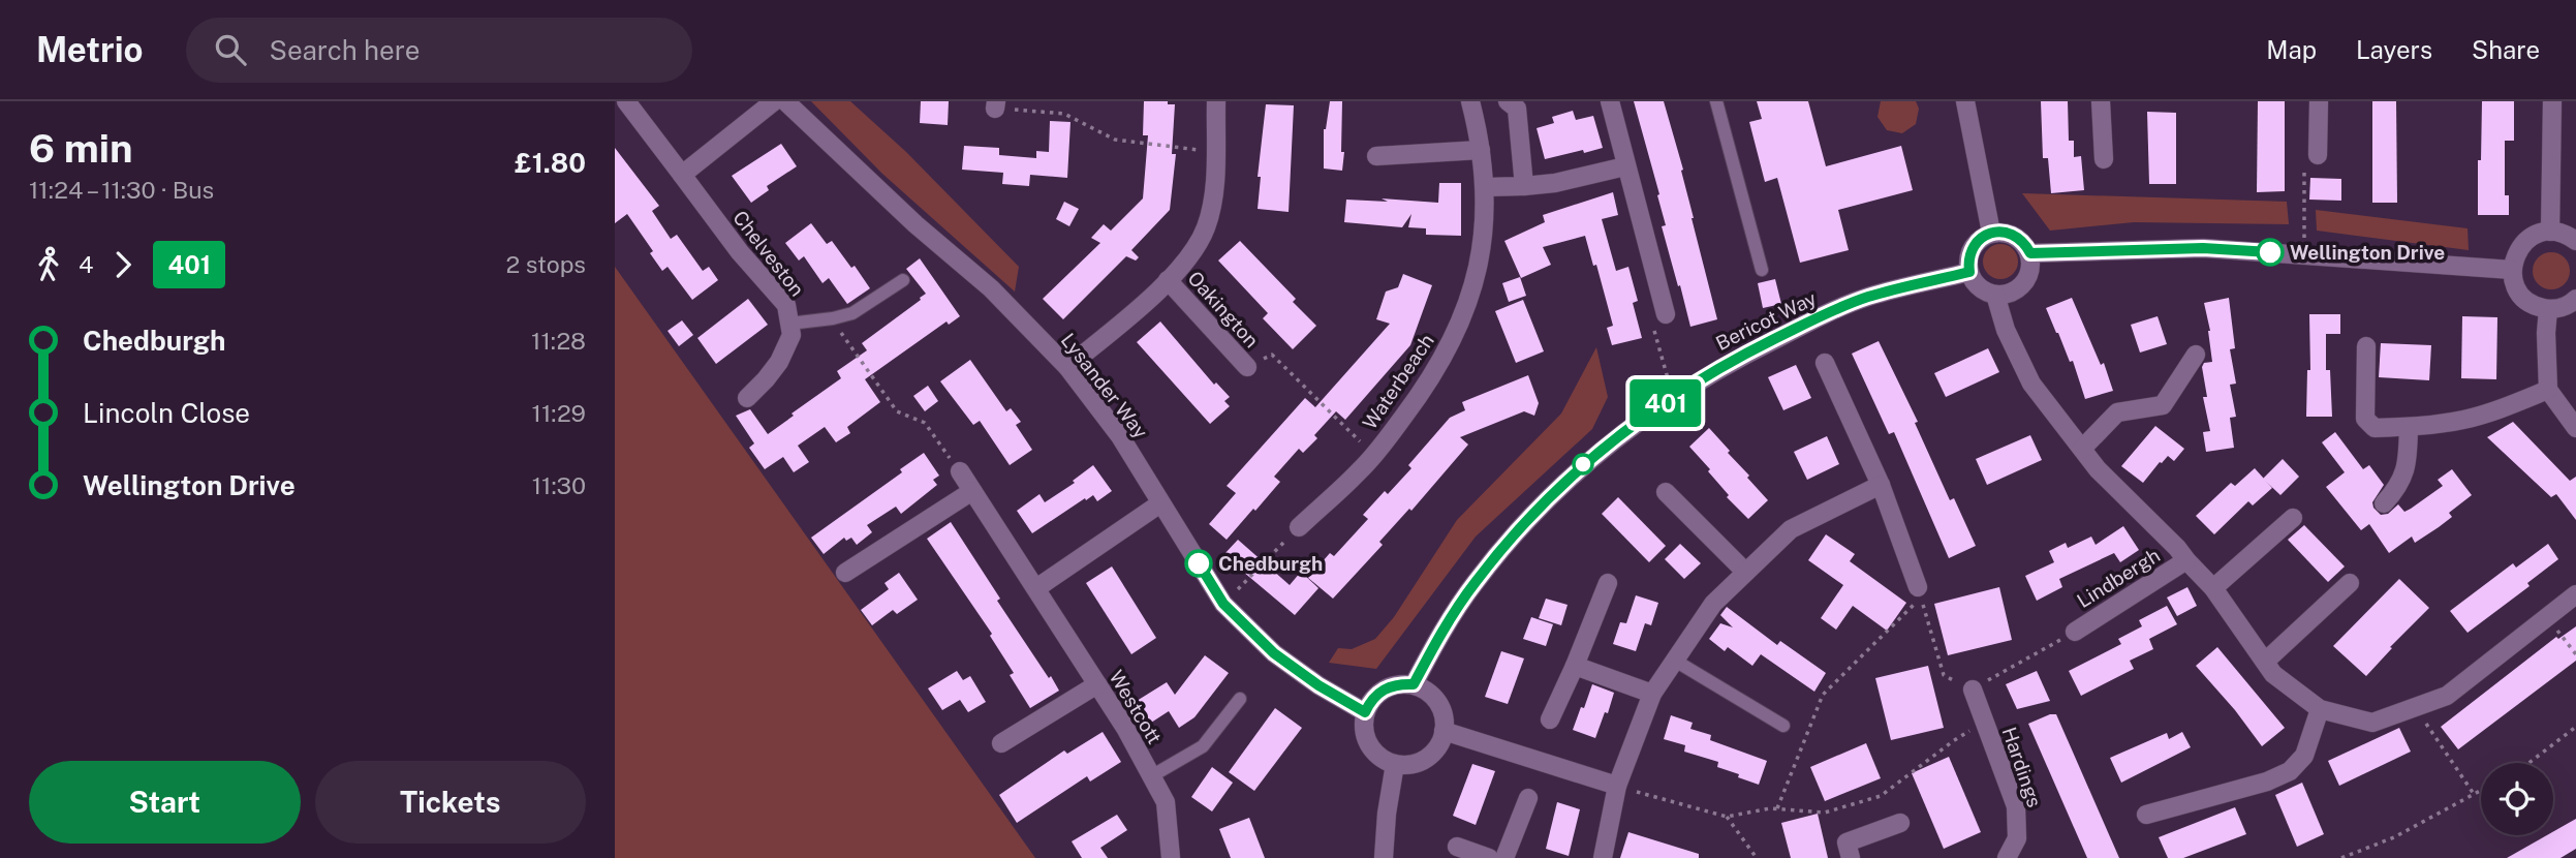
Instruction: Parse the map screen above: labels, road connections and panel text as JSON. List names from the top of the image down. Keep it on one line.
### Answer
{"streets":{"street":["Chelveston","Oakington","Bericot Way","Waterbeach","Lysander Way","Lindbergh","Westcott","Hardings"]},"crossings":[["Oakington","Lysander Way"],["Bericot Way","Lysander Way"]],"places":["Wellington Drive","Chedburgh"],"lines":["bus line 401"],"page":{"header":"Metrio","search":"Search here","nav":["Map","Layers","Share"],"heading":["6 min","11:24 – 11:30 · Bus","£1.80"],"on_map":"401","legs":["4","401","2 stops"],"list":[{"name":"Chedburgh","value":"11:28"},{"name":"Lincoln Close","value":"11:29"},{"name":"Wellington Drive","value":"11:30"}],"buttons":["Start","Tickets"]}}
